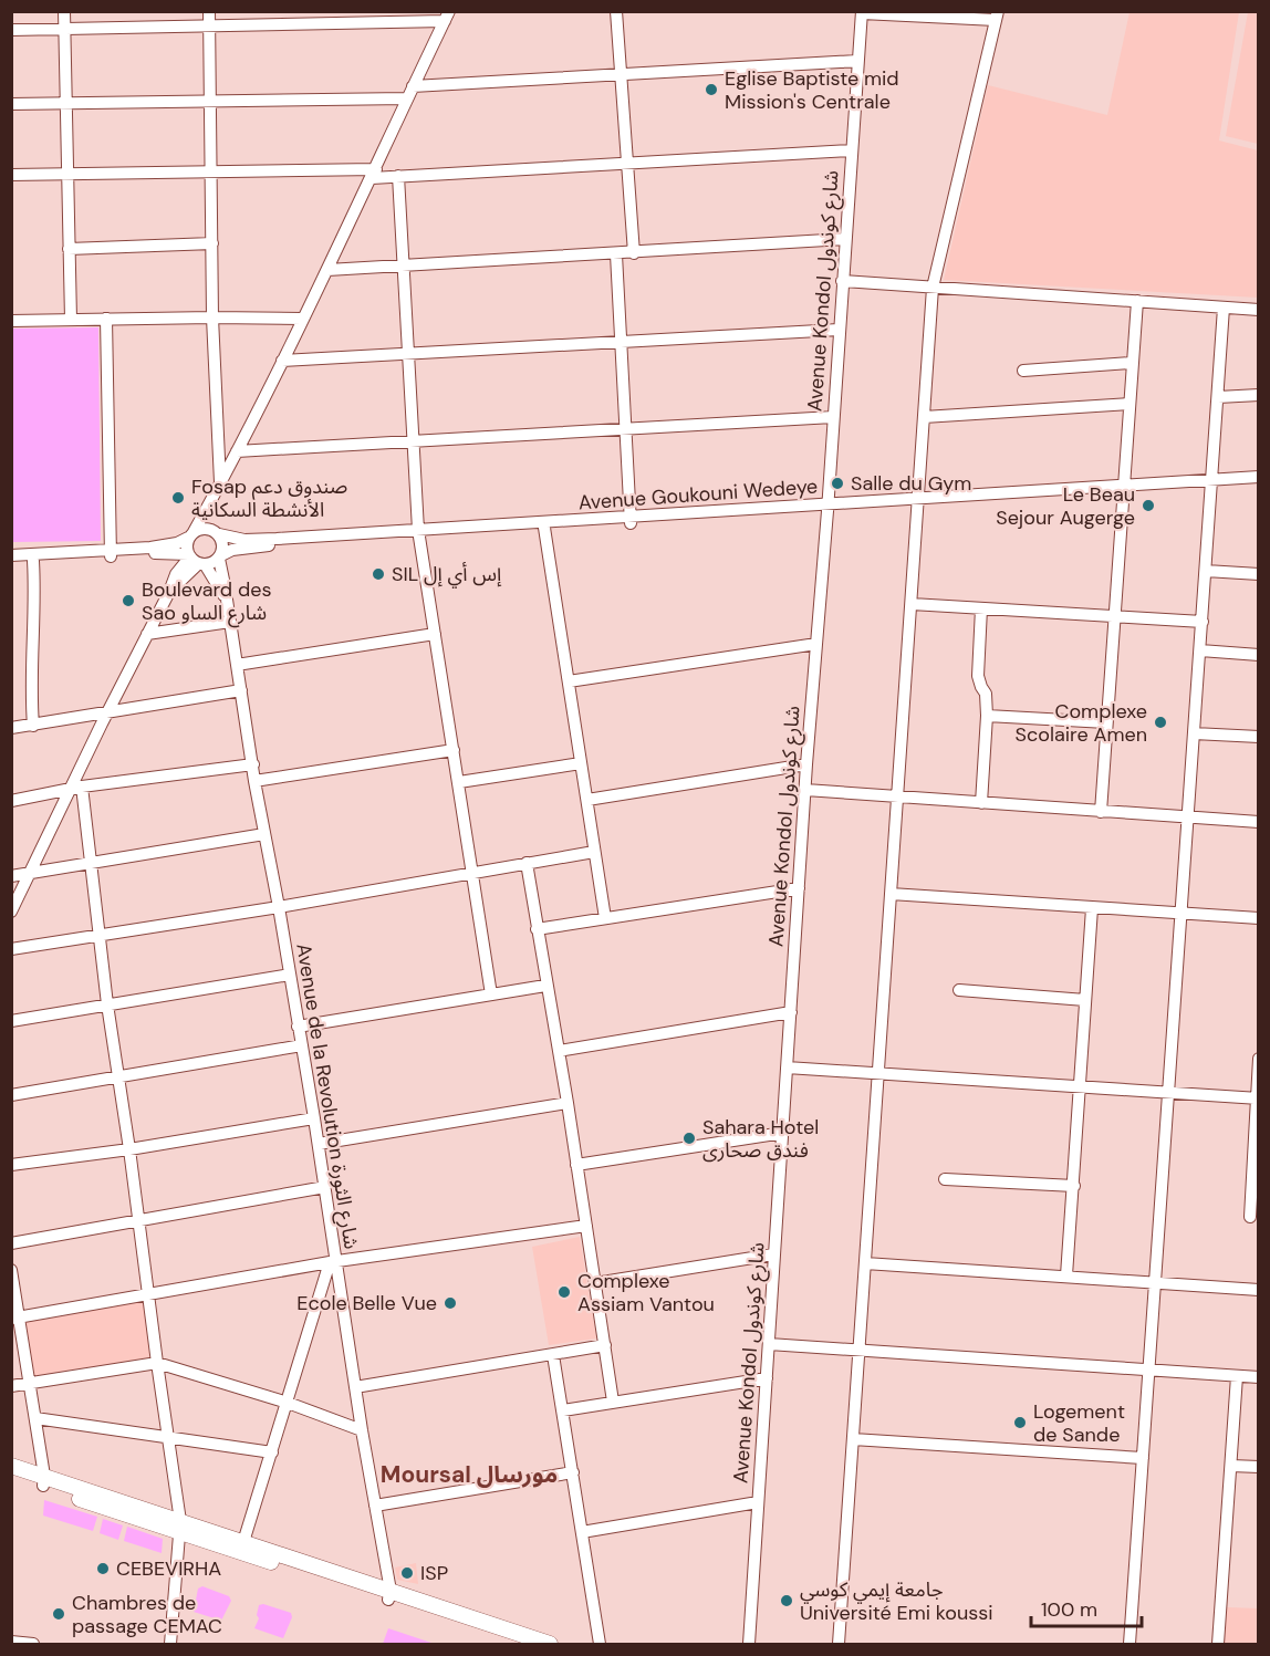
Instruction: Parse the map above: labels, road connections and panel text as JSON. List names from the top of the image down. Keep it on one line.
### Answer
{"streets":{"street":["Avenue Kondol شارع كوندول","Avenue Goukouni Wedeye","Avenue de la Revolution شارع الثورة"]},"crossings":[["Avenue Kondol شارع كوندول","Avenue Goukouni Wedeye"],["Avenue Goukouni Wedeye","Avenue de la Revolution شارع الثورة"]],"districts":["Moursal مورسال"],"places":["Eglise Baptiste mid Mission's Centrale","Salle du Gym","Fosap صندوق دعم الأنشطة السكانية","Le Beau Sejour Augerge","SIL إس أي إل","Boulevard des Sao شارع الساو","Complexe Scolaire Amen","Sahara Hotel فندق صحارى","Complexe Assiam Vantou","Ecole Belle Vue","Logement de Sande","CEBEVIRHA","ISP","جامعة إيمي كوسي Université Emi koussi","Chambres de passage CEMAC"],"scale_bar":"100 m"}
